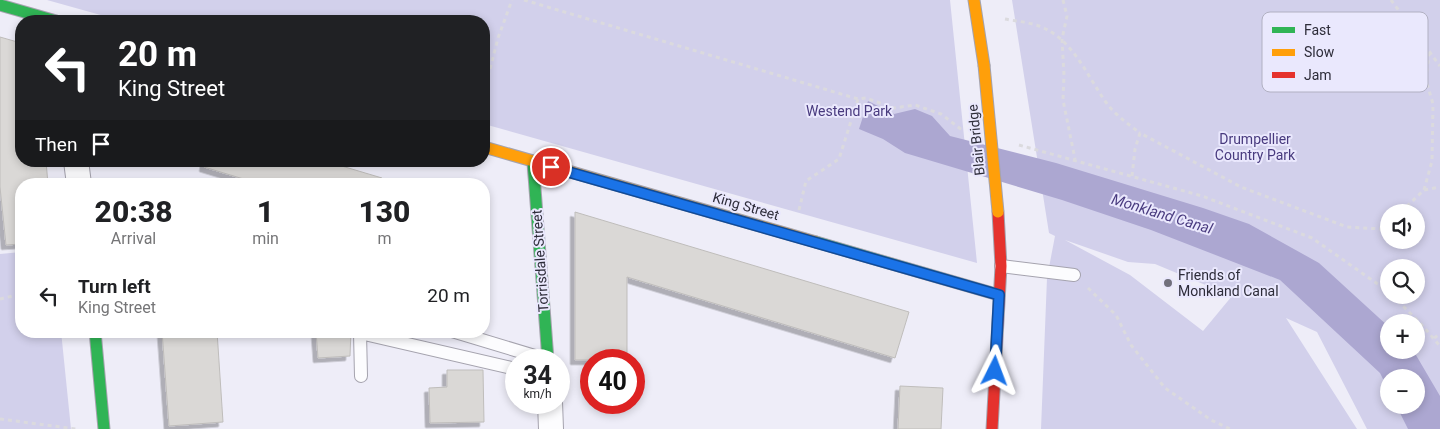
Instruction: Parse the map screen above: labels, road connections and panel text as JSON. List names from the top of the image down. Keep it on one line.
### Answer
{"streets":{"street":["Blair Bridge","King Street","Torrisdale Street"]},"crossings":[["Blair Bridge","King Street"],["King Street","Torrisdale Street"]],"water":["Monkland Canal"],"parks":["Westend Park","Drumpellier Country Park"],"places":["Friends of Monkland Canal"],"legend":["Fast","Slow","Jam"],"page":{"turn":["20 m","King Street"],"then":"Then","eta":["20:38","Arrival","1","min","130","m"],"map_buttons":["+","−"],"list":[{"name":"Turn left","note":"King Street","value":"20 m"}],"speed":"34 km/h","limit":"40"}}
